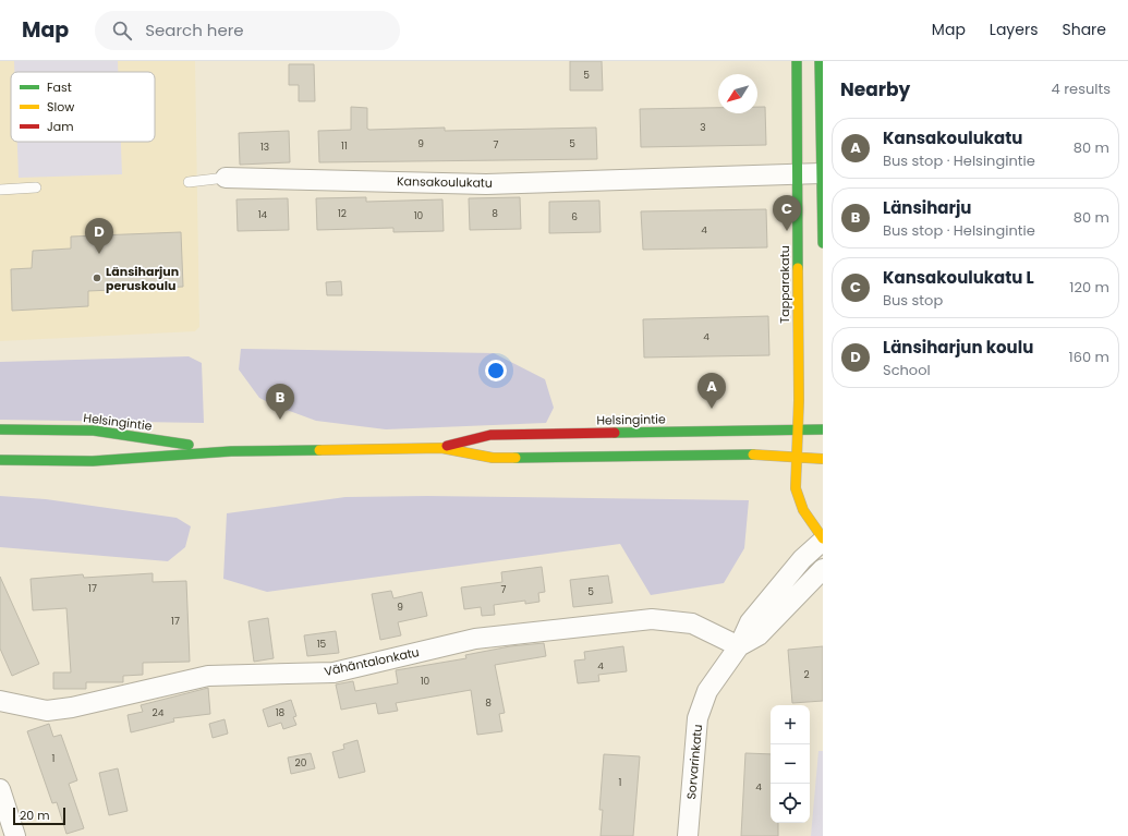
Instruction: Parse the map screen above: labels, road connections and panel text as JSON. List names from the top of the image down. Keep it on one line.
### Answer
{"streets":{"main road":["Tapparakatu","Helsingintie"],"street":["Kansakoulukatu","Vähäntalonkatu","Sorvarinkatu"]},"crossings":[["Kansakoulukatu","Tapparakatu"],["Tapparakatu","Helsingintie"],["Tapparakatu","Sorvarinkatu"],["Vähäntalonkatu","Sorvarinkatu"]],"places":["Länsiharjun peruskoulu"],"house_numbers":["5","3","9","5","7","11","13","12","8","14","10","6","4","4","17","7","5","9","17","15","4","2","10","8","24","18","1","20","1","4"],"legend":["Fast","Slow","Jam"],"scale_bar":"20 m","north":"bottom left","page":{"header":"Map","search":"Search here","nav":["Map","Layers","Share"],"heading":["Nearby","4 results"],"list":[{"mark":"A","name":"Kansakoulukatu","note":"Bus stop · Helsingintie","value":"80 m"},{"mark":"B","name":"Länsiharju","note":"Bus stop · Helsingintie","value":"80 m"},{"mark":"C","name":"Kansakoulukatu L","note":"Bus stop","value":"120 m"},{"mark":"D","name":"Länsiharjun koulu","note":"School","value":"160 m"}],"pins":["C","D","A","B"],"map_buttons":["+","−"],"scale":"20 m"}}
